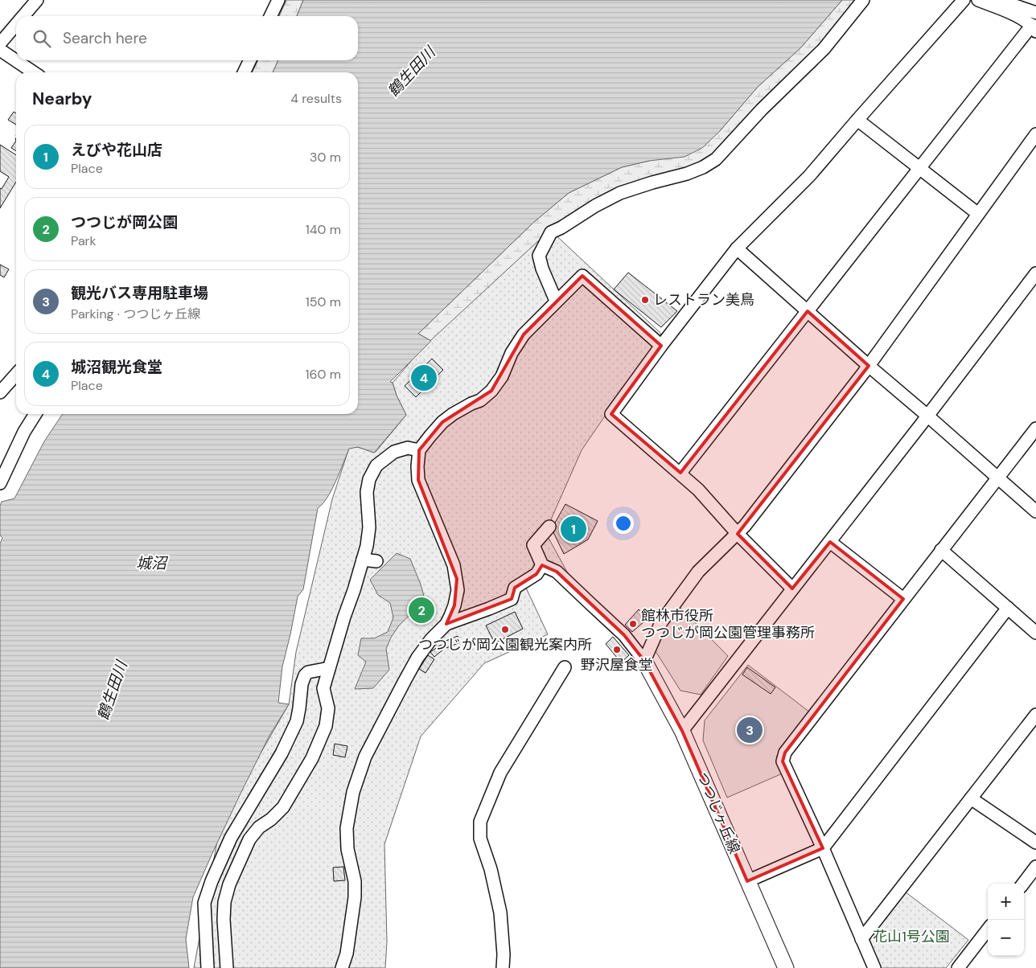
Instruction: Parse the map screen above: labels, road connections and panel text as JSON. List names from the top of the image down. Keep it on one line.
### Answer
{"streets":{"main road":["つつじヶ丘線"]},"water":["鶴生田川","城沼"],"parks":["花山1号公園"],"places":["レストラン美鳥","館林市役所 つつじが岡公園管理事務所","つつじが岡公園観光案内所","野沢屋食堂"],"page":{"search":"Search here","heading":["Nearby","4 results"],"list":[{"mark":"1","name":"えびや花山店","note":"Place","value":"30 m"},{"mark":"2","name":"つつじが岡公園","note":"Park","value":"140 m"},{"mark":"3","name":"観光バス専用駐車場","note":"Parking · つつじヶ丘線","value":"150 m"},{"mark":"4","name":"城沼観光食堂","note":"Place","value":"160 m"}],"pins":["4","1","2","3"],"map_buttons":["+","−"]}}
